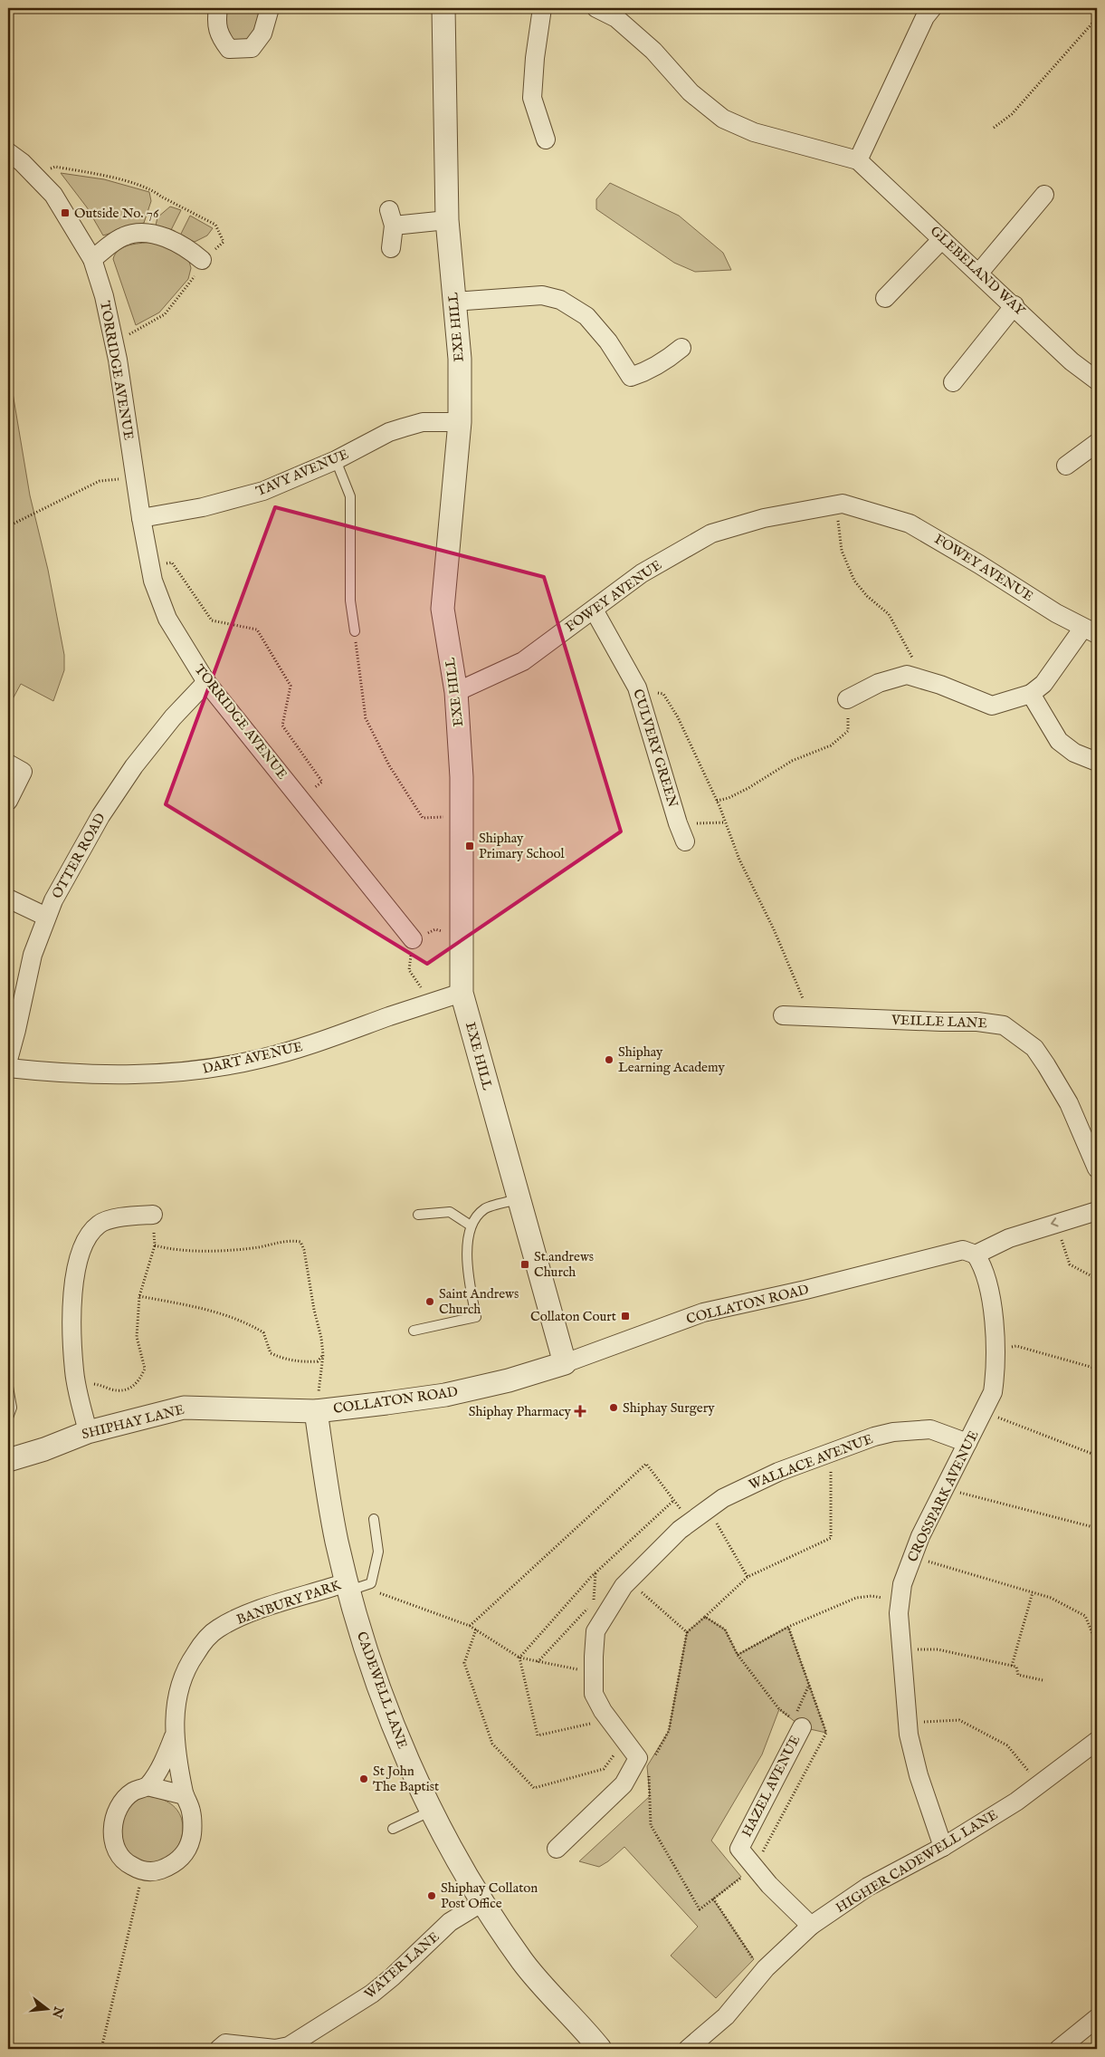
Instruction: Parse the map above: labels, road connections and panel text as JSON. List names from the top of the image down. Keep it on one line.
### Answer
{"streets":{"street":["GLEBELAND WAY","EXE HILL","TORRIDGE AVENUE","TAVY AVENUE","FOWEY AVENUE","CULVERY GREEN","OTTER ROAD","VEILLE LANE","DART AVENUE","COLLATON ROAD","SHIPHAY LANE","WALLACE AVENUE","CROSSPARK AVENUE","BANBURY PARK","CADEWELL LANE","HAZEL AVENUE","HIGHER CADEWELL LANE","WATER LANE"]},"crossings":[["EXE HILL","TORRIDGE AVENUE"],["EXE HILL","TAVY AVENUE"],["EXE HILL","FOWEY AVENUE"],["EXE HILL","DART AVENUE"],["EXE HILL","COLLATON ROAD"],["TORRIDGE AVENUE","TAVY AVENUE"],["TORRIDGE AVENUE","OTTER ROAD"],["TORRIDGE AVENUE","DART AVENUE"],["FOWEY AVENUE","CULVERY GREEN"],["COLLATON ROAD","SHIPHAY LANE"],["COLLATON ROAD","CROSSPARK AVENUE"],["COLLATON ROAD","CADEWELL LANE"],["SHIPHAY LANE","CADEWELL LANE"],["WALLACE AVENUE","CROSSPARK AVENUE"],["CROSSPARK AVENUE","HIGHER CADEWELL LANE"],["BANBURY PARK","CADEWELL LANE"],["CADEWELL LANE","WATER LANE"],["HAZEL AVENUE","HIGHER CADEWELL LANE"]],"places":{"transit":["Outside No. 76","Shiphay Primary School","St.andrews Church","Collaton Court"],"other":["Shiphay Learning Academy","Saint Andrews Church","Shiphay Surgery","St John The Baptist","Shiphay Collaton Post Office"],"health":["Shiphay Pharmacy"]},"north":"right"}
